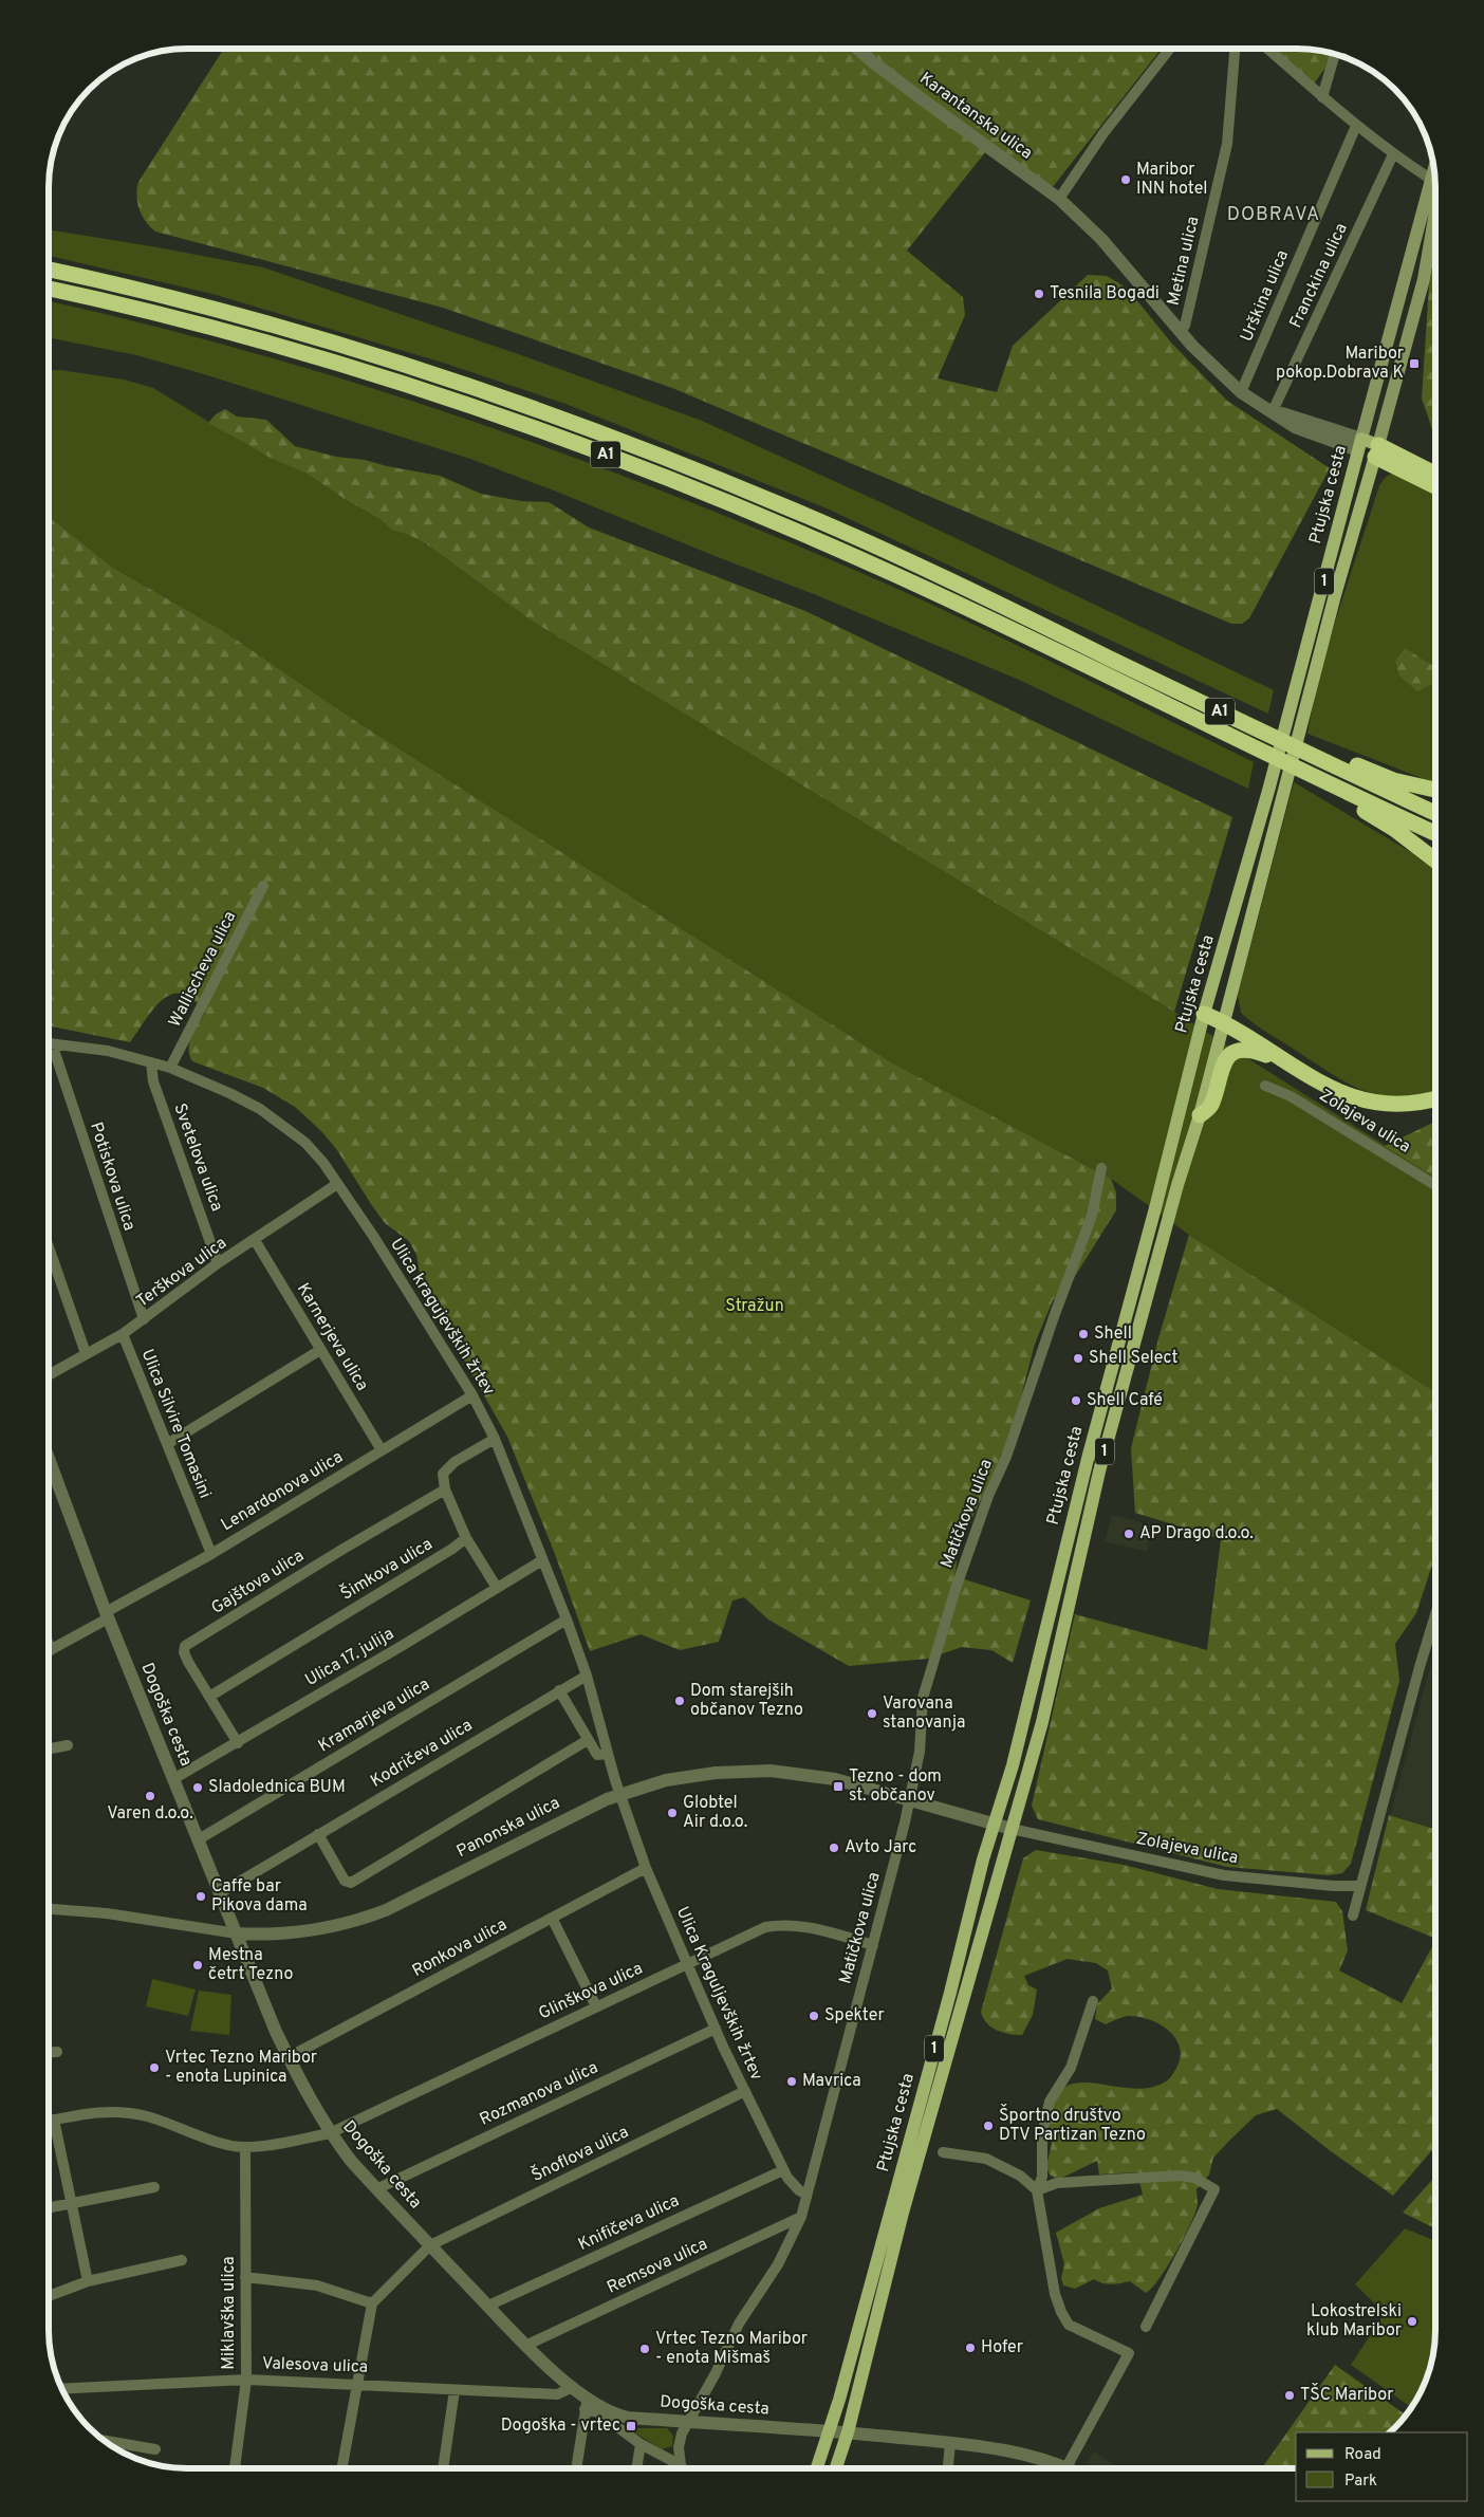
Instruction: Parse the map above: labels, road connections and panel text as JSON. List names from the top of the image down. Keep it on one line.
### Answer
{"streets":{"highway":["A1"],"main road":["Ptujska cesta","1"],"street":["Karantanska ulica","Metina ulica","Franckina ulica","Urškina ulica","Wallischeva ulica","Zolajeva ulica","Svetelova ulica","Potiskova ulica","Terškova ulica","Ulica kragujevških žrtev","Karnerjeva ulica","Ulica Silvire Tomasini","Lenardonova ulica","Matičkova ulica","Šimkova ulica","Gajštova ulica","Ulica 17. julija","Dogoška cesta","Kramarjeva ulica","Kodričeva ulica","Panonska ulica","Ronkova ulica","Glinškova ulica","Ulica Kraguljevških žrtev","Rozmanova ulica","Šnoflova ulica","Knifičeva ulica","Remsova ulica","Miklavška ulica","Valesova ulica"]},"crossings":[["Karantanska ulica","Metina ulica"],["Karantanska ulica","Franckina ulica"],["Karantanska ulica","Urškina ulica"],["Karantanska ulica","Ptujska cesta"],["Ptujska cesta","Zolajeva ulica"],["Ptujska cesta","Dogoška cesta"],["Ptujska cesta","Panonska ulica"],["Wallischeva ulica","Ulica kragujevških žrtev"],["Svetelova ulica","Terškova ulica"],["Svetelova ulica","Ulica kragujevških žrtev"],["Potiskova ulica","Terškova ulica"],["Potiskova ulica","Ulica kragujevških žrtev"],["Terškova ulica","Ulica kragujevških žrtev"],["Terškova ulica","Karnerjeva ulica"],["Terškova ulica","Ulica Silvire Tomasini"],["Ulica kragujevških žrtev","Lenardonova ulica"],["Ulica kragujevških žrtev","Ulica 17. julija"],["Ulica kragujevških žrtev","Kramarjeva ulica"],["Ulica kragujevških žrtev","Kodričeva ulica"],["Ulica kragujevških žrtev","Panonska ulica"],["Ulica kragujevških žrtev","Ulica Kraguljevških žrtev"],["Karnerjeva ulica","Lenardonova ulica"],["Ulica Silvire Tomasini","Lenardonova ulica"],["Lenardonova ulica","Dogoška cesta"],["Matičkova ulica","Dogoška cesta"],["Matičkova ulica","Panonska ulica"],["Matičkova ulica","Glinškova ulica"],["Matičkova ulica","Ulica Kraguljevških žrtev"],["Matičkova ulica","Remsova ulica"],["Šimkova ulica","Gajštova ulica"],["Gajštova ulica","Ulica 17. julija"],["Ulica 17. julija","Dogoška cesta"],["Dogoška cesta","Kramarjeva ulica"],["Dogoška cesta","Kodričeva ulica"],["Dogoška cesta","Panonska ulica"],["Dogoška cesta","Ronkova ulica"],["Dogoška cesta","Glinškova ulica"],["Dogoška cesta","Rozmanova ulica"],["Dogoška cesta","Šnoflova ulica"],["Dogoška cesta","Knifičeva ulica"],["Dogoška cesta","Remsova ulica"],["Dogoška cesta","Valesova ulica"],["Panonska ulica","Ulica Kraguljevških žrtev"],["Ronkova ulica","Ulica Kraguljevških žrtev"],["Glinškova ulica","Ulica Kraguljevških žrtev"],["Glinškova ulica","Miklavška ulica"],["Ulica Kraguljevških žrtev","Rozmanova ulica"],["Ulica Kraguljevških žrtev","Šnoflova ulica"],["Ulica Kraguljevških žrtev","Knifičeva ulica"],["Miklavška ulica","Valesova ulica"]],"districts":["DOBRAVA"],"parks":["Stražun"],"places":{"other":["Maribor INN hotel","Tesnila Bogadi","Shell","Shell Select","Shell Café","AP Drago d.o.o.","Dom starejših občanov Tezno","Varovana stanovanja","Sladolednica BUM","Varen d.o.o.","Globtel Air d.o.o.","Avto Jarc","Caffe bar Pikova dama","Mestna četrt Tezno","Spekter","Vrtec Tezno Maribor - enota Lupinica","Mavrica","Športno društvo DTV Partizan Tezno","Lokostrelski klub Maribor","Hofer","Vrtec Tezno Maribor - enota Mišmaš","TŠC Maribor"],"transit":["Maribor pokop.Dobrava K","Tezno - dom st. občanov","Dogoška - vrtec"]},"legend":["Road","Park"]}
